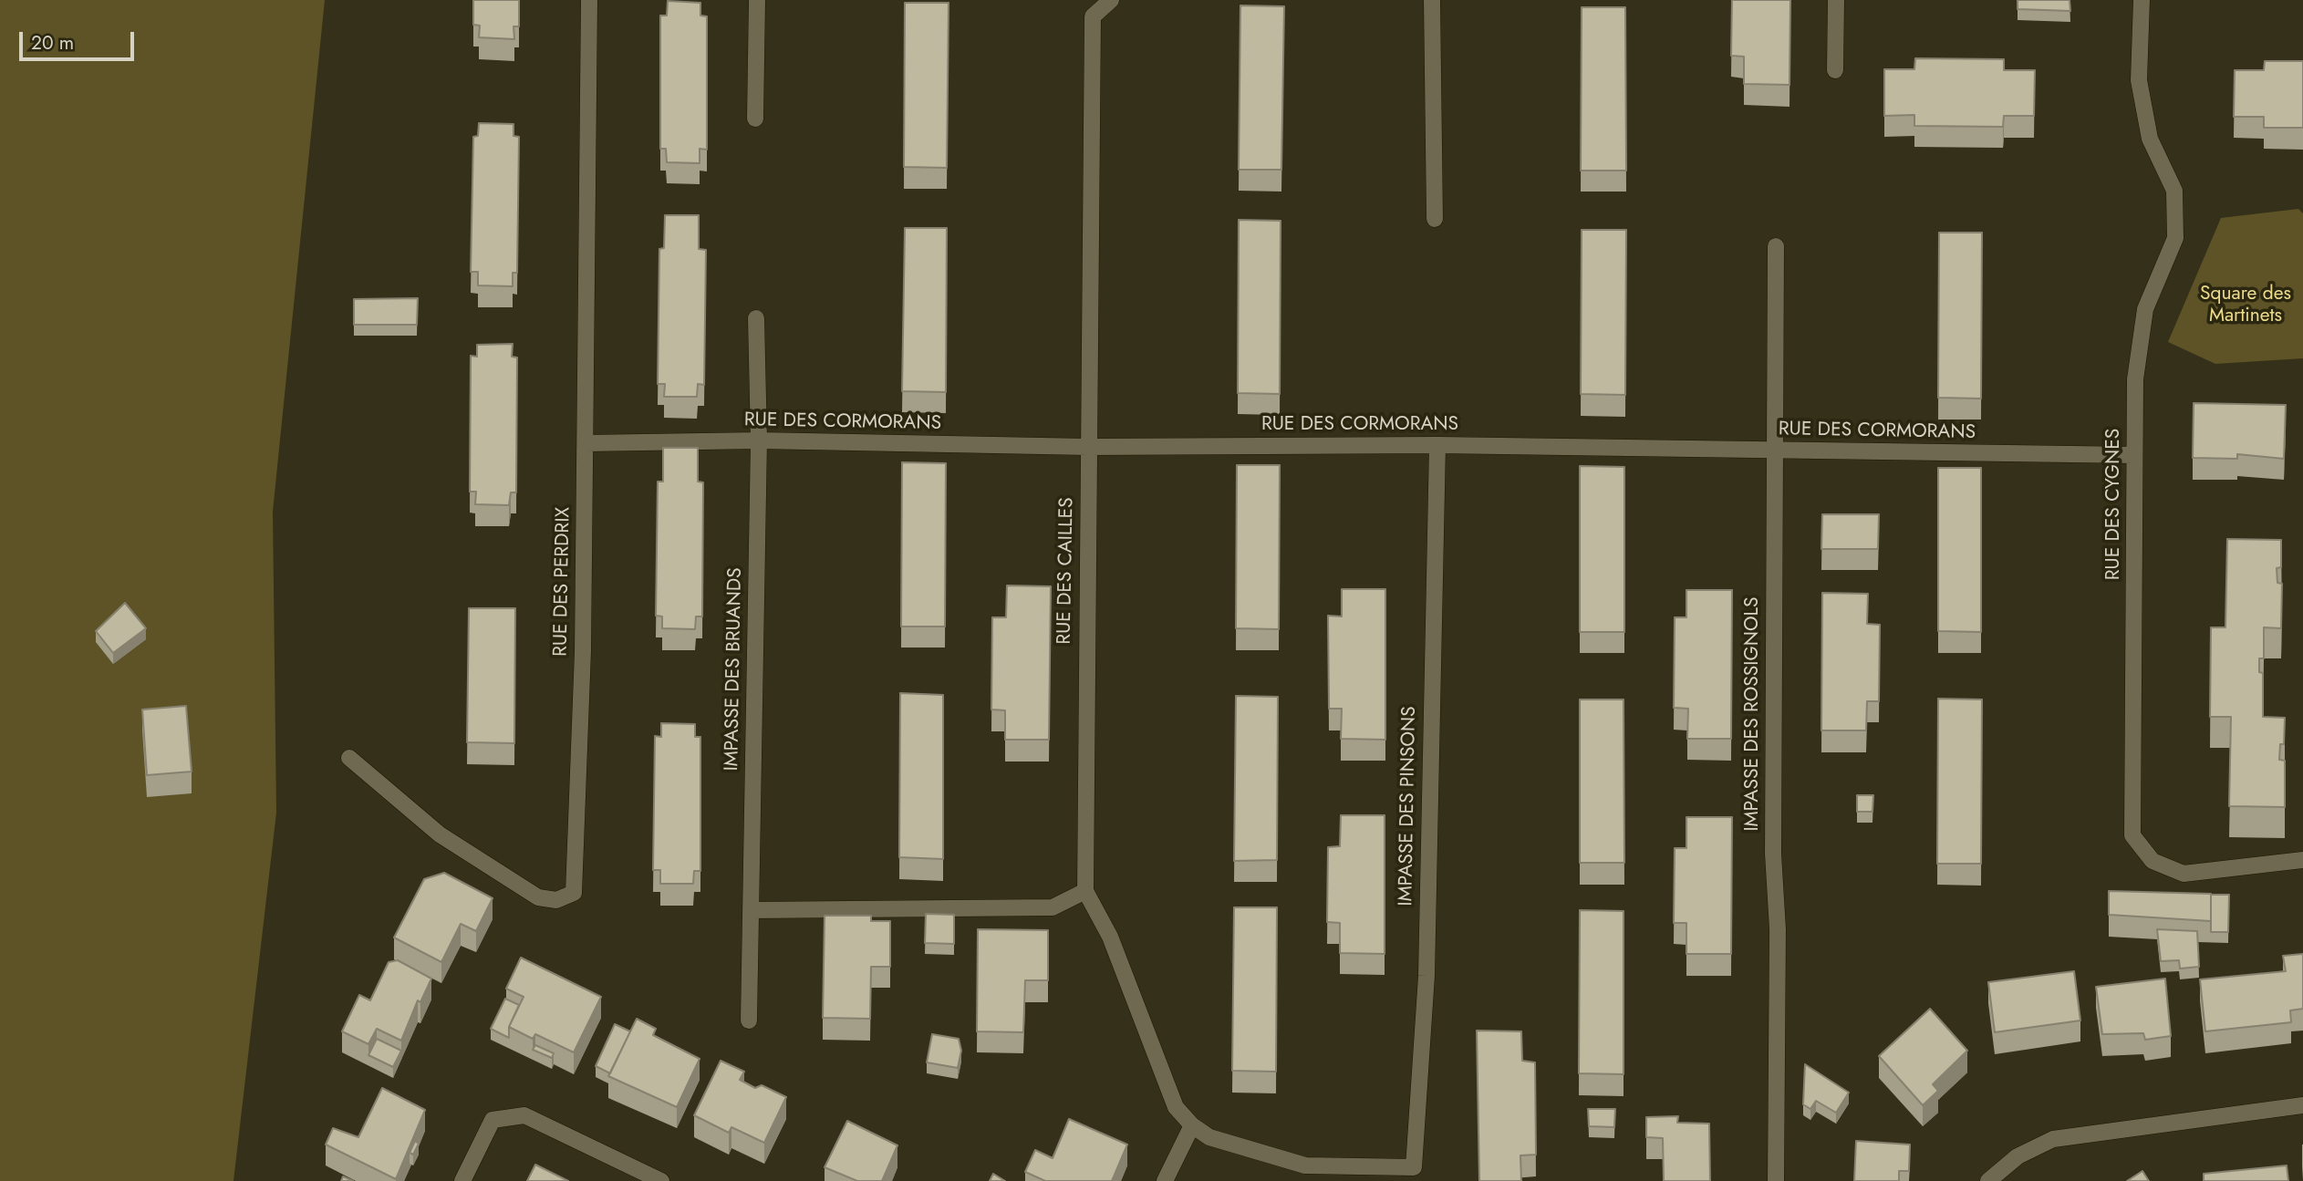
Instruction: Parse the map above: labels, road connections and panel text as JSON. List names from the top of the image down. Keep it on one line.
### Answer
{"streets":{"street":["RUE DES CORMORANS","RUE DES CYGNES","RUE DES CAILLES","RUE DES PERDRIX","IMPASSE DES BRUANDS","IMPASSE DES ROSSIGNOLS","IMPASSE DES PINSONS"]},"crossings":[["RUE DES CORMORANS","RUE DES CYGNES"],["RUE DES CORMORANS","RUE DES CAILLES"],["RUE DES CORMORANS","RUE DES PERDRIX"],["RUE DES CORMORANS","IMPASSE DES BRUANDS"],["RUE DES CORMORANS","IMPASSE DES ROSSIGNOLS"],["RUE DES CORMORANS","IMPASSE DES PINSONS"],["RUE DES CAILLES","IMPASSE DES PINSONS"]],"parks":["Square des Martinets"],"scale_bar":"20 m"}
